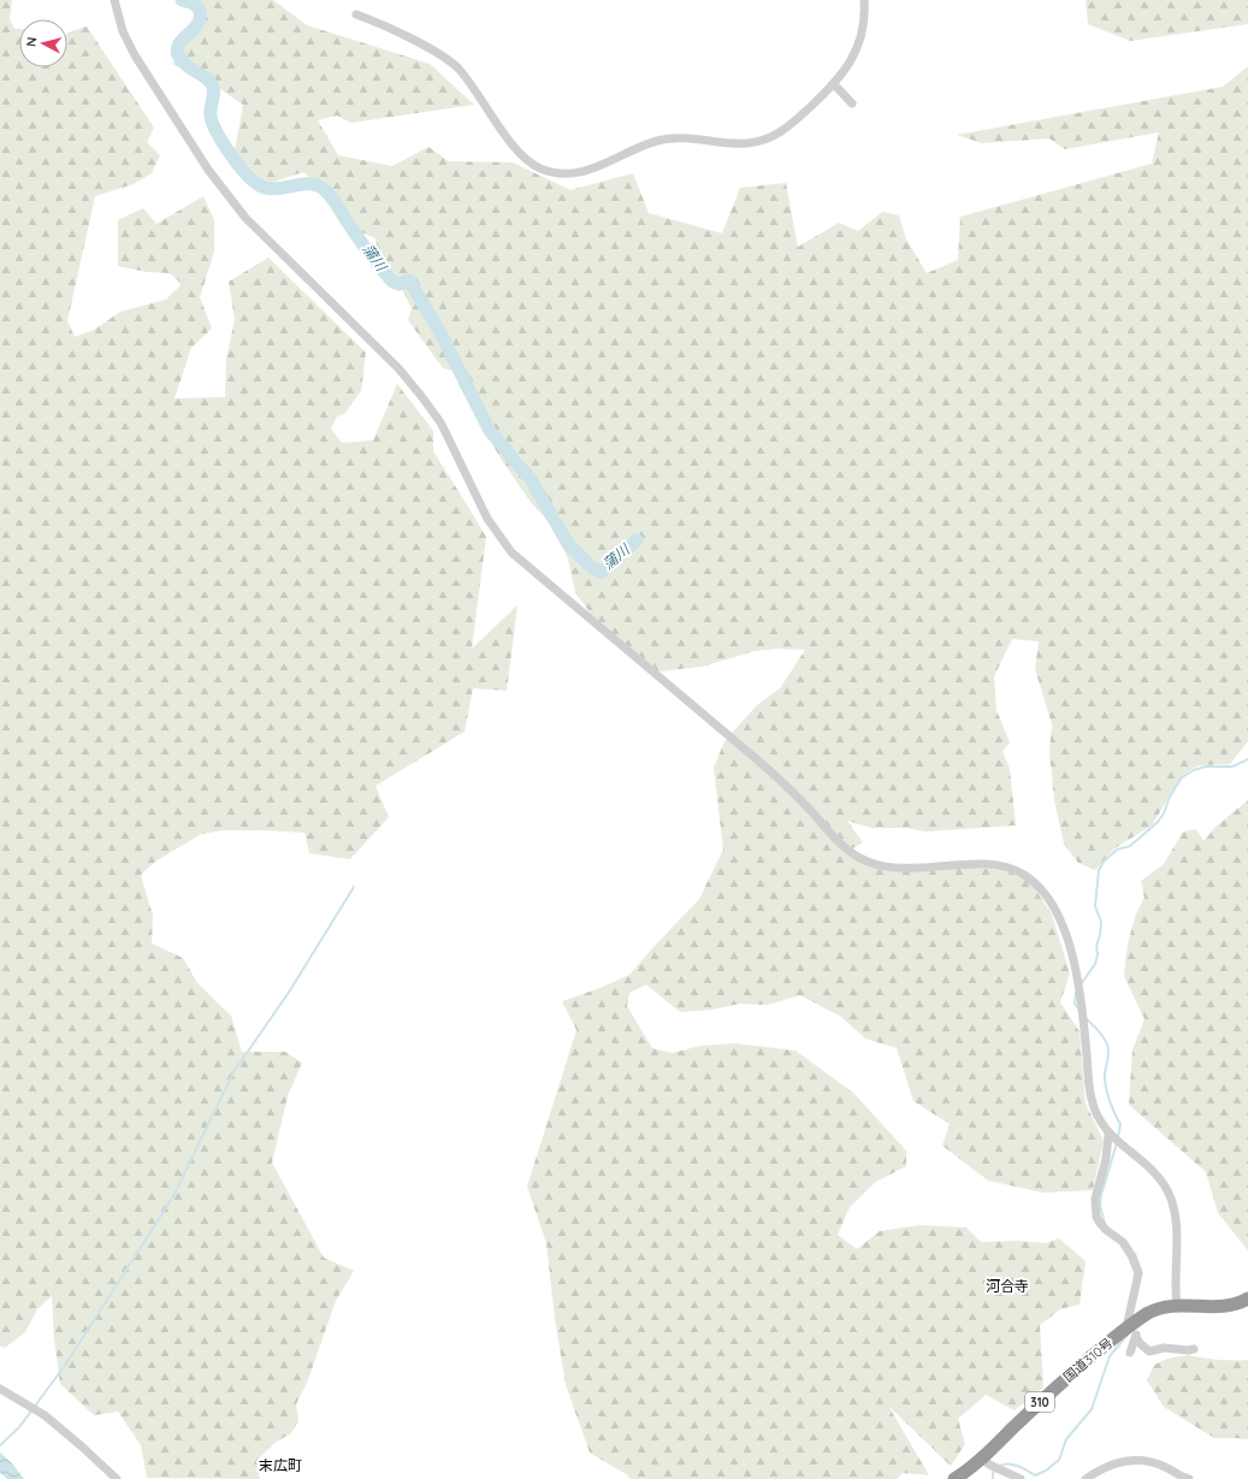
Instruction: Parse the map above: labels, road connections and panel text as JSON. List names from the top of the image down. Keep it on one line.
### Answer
{"streets":{"highway":["国道310号","310"]},"districts":["河合寺","末広町"],"water":["蒲川"],"north":"left"}
